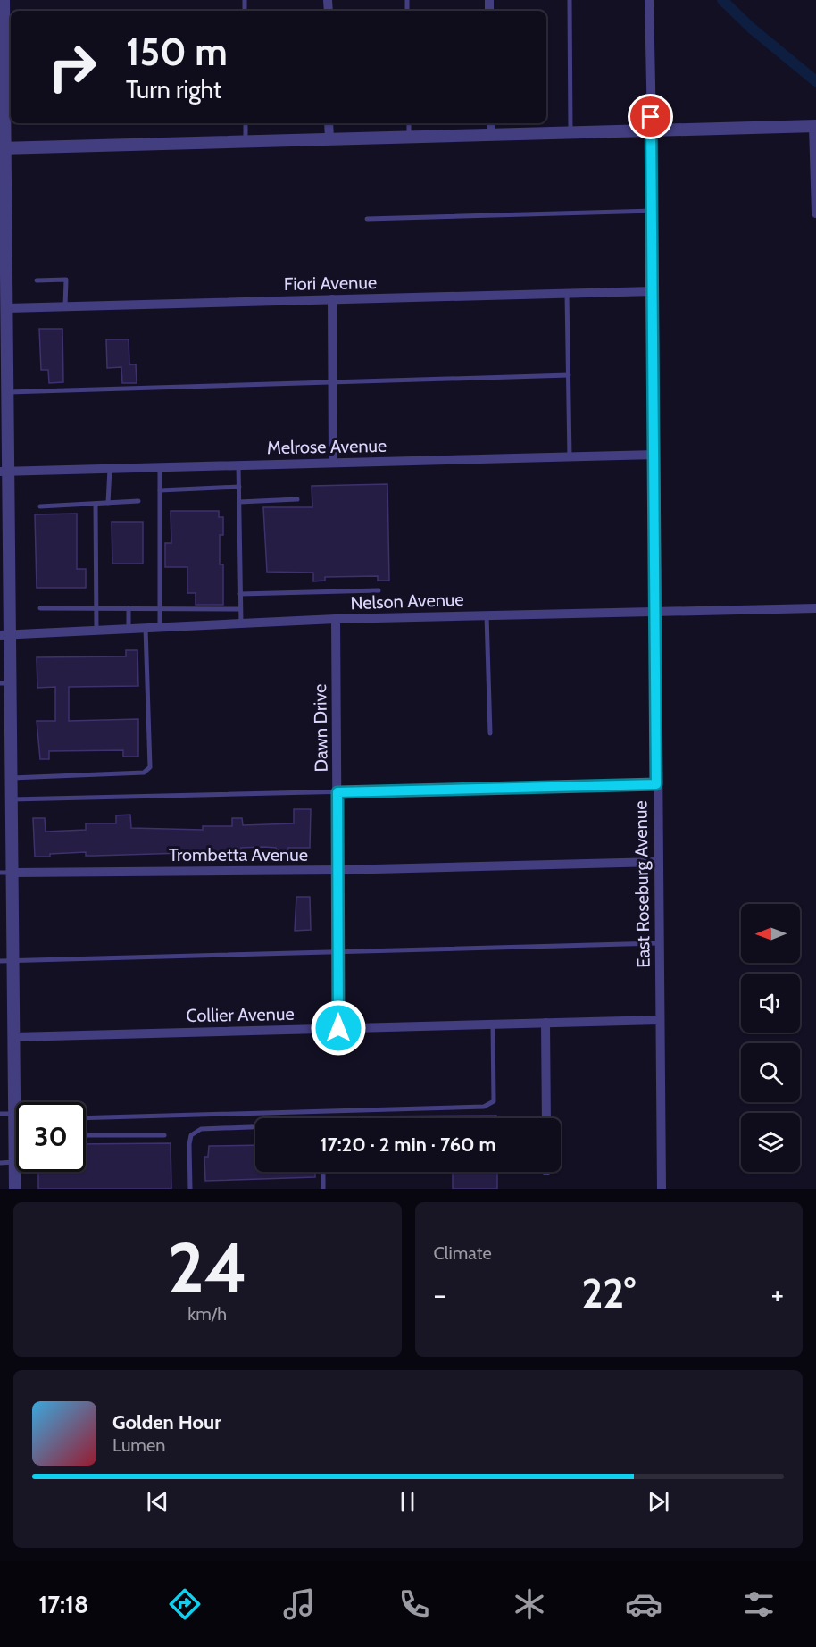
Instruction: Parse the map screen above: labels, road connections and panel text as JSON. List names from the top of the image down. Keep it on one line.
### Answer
{"streets":{"street":["Fiori Avenue","Melrose Avenue","Nelson Avenue","Dawn Drive","Trombetta Avenue","East Roseburg Avenue","Collier Avenue"]},"crossings":[["Fiori Avenue","East Roseburg Avenue"],["Melrose Avenue","East Roseburg Avenue"],["Nelson Avenue","Dawn Drive"],["Nelson Avenue","East Roseburg Avenue"],["Dawn Drive","Trombetta Avenue"],["Dawn Drive","Collier Avenue"],["Trombetta Avenue","East Roseburg Avenue"],["East Roseburg Avenue","Collier Avenue"]],"north":"left","page":{"turn":["150 m","Turn right"],"limit":"30","trip":"17:20 · 2 min · 760 m","tile":[["24","km/h"],"Climate"],"heat":["−","22°","+"],"song":["Golden Hour","Lumen"],"tabs":"17:18"}}
